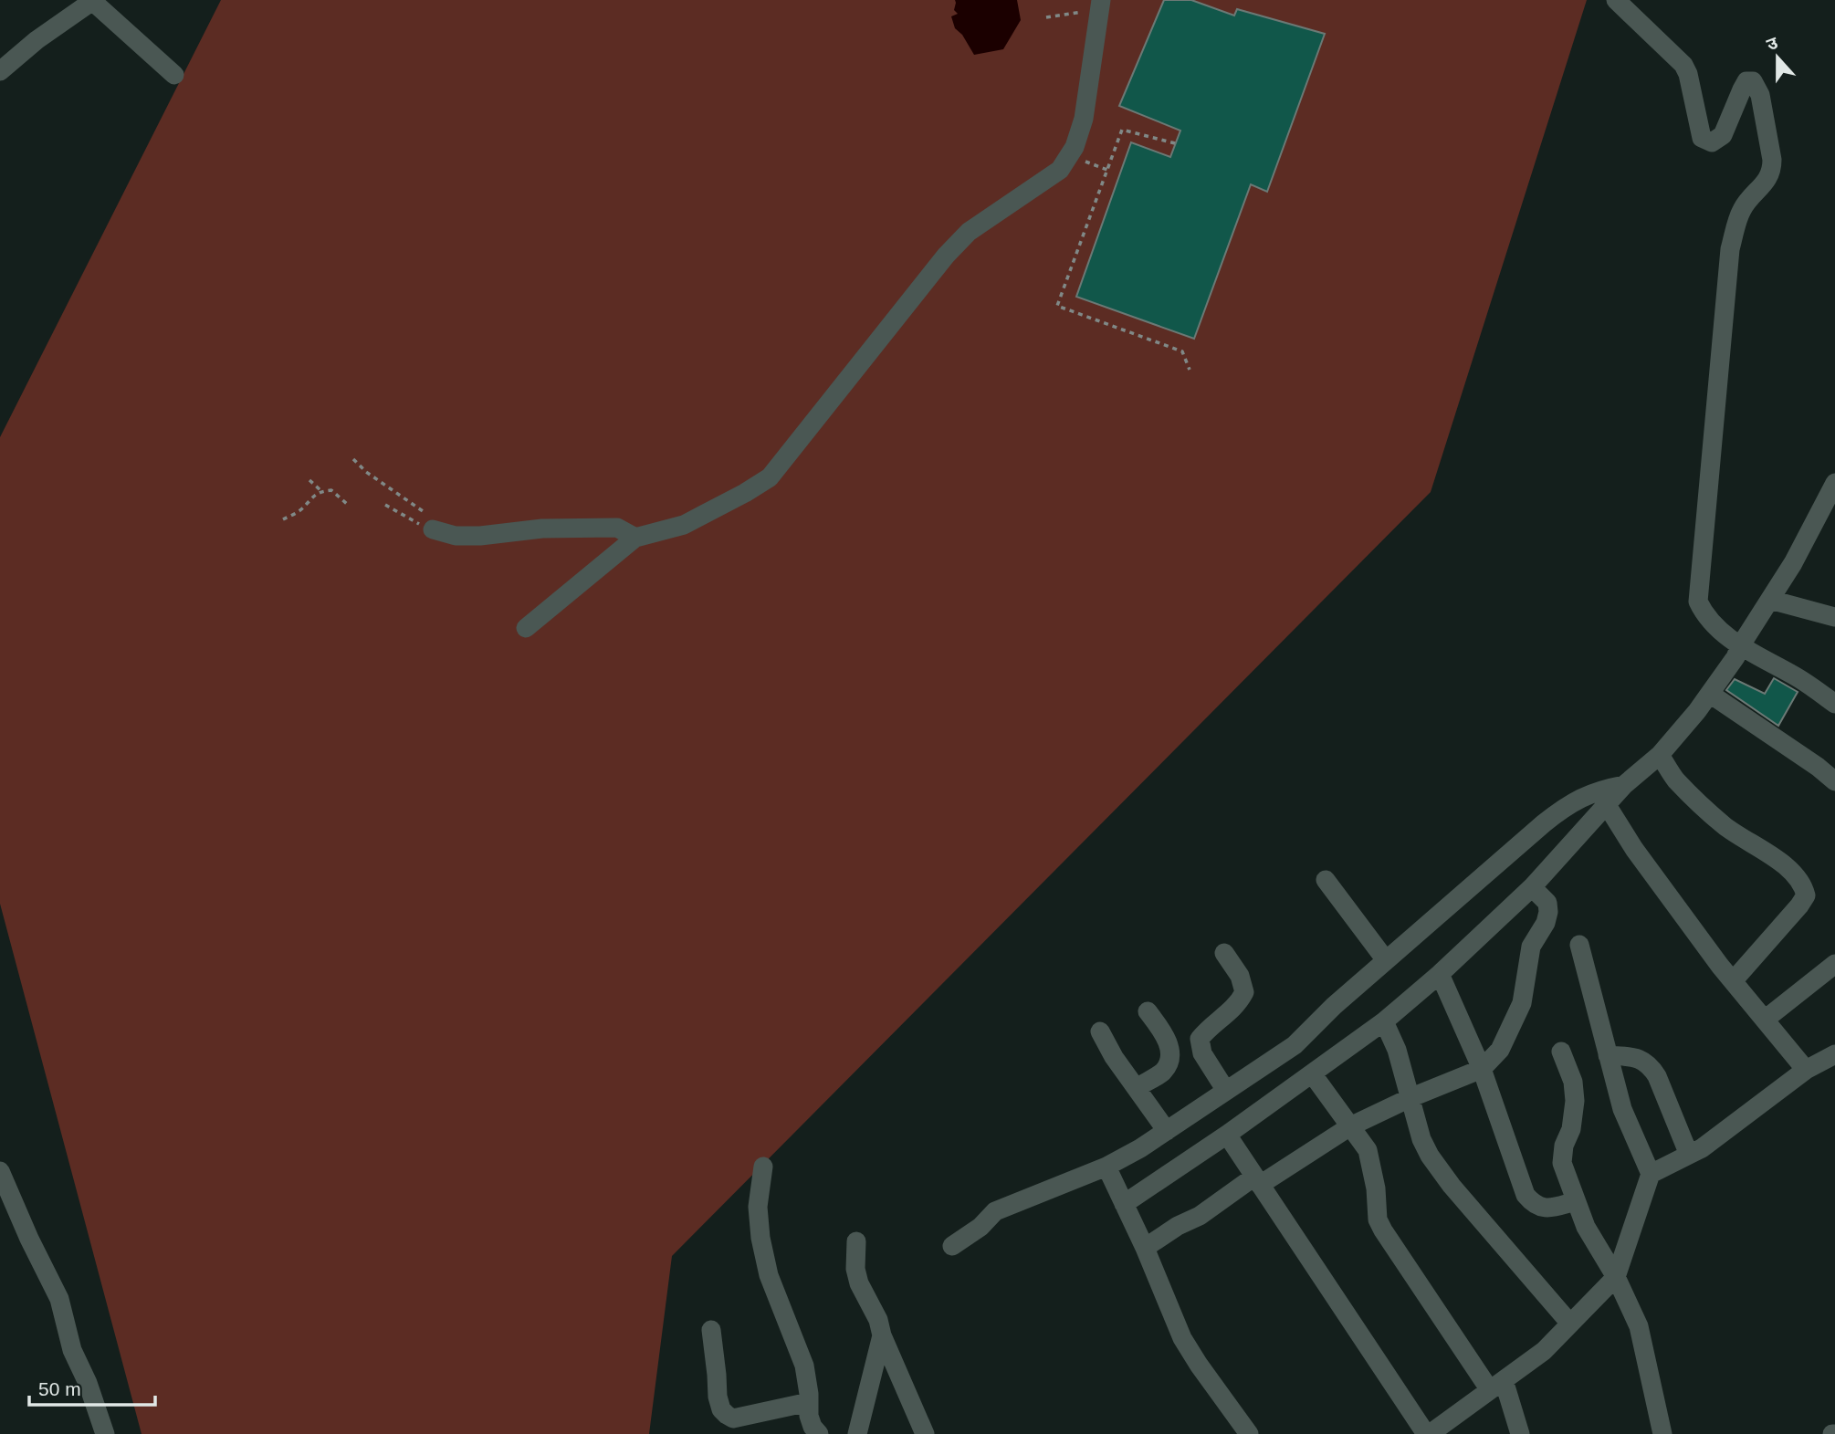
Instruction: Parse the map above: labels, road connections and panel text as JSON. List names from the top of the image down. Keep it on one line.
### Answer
{"scale_bar":"50 m","north":"top"}
